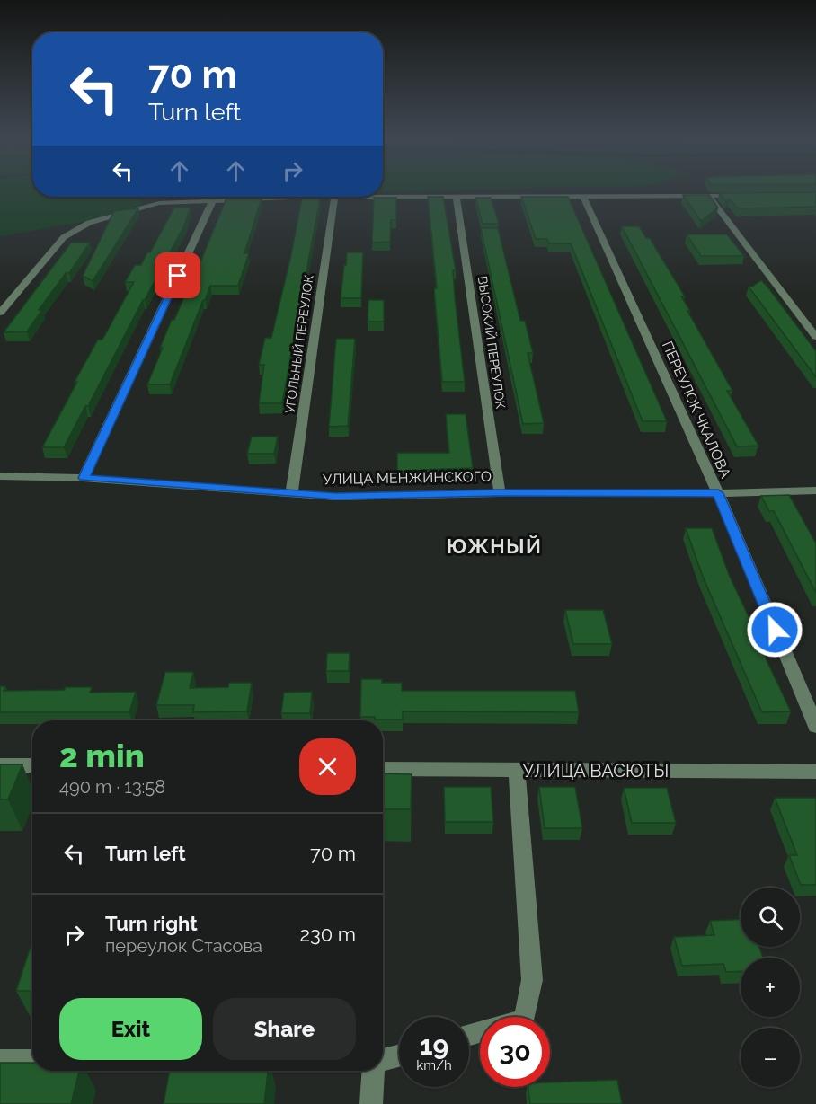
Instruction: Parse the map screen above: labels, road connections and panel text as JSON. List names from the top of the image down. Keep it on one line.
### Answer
{"streets":{"street":["ВЫСОКИЙ ПЕРЕУЛОК","УГОЛЬНЫЙ ПЕРЕУЛОК","ПЕРЕУЛОК ЧКАЛОВА","УЛИЦА МЕНЖИНСКОГО","УЛИЦА ВАСЮТЫ"]},"crossings":[["ВЫСОКИЙ ПЕРЕУЛОК","УЛИЦА МЕНЖИНСКОГО"],["УГОЛЬНЫЙ ПЕРЕУЛОК","УЛИЦА МЕНЖИНСКОГО"],["ПЕРЕУЛОК ЧКАЛОВА","УЛИЦА МЕНЖИНСКОГО"]],"districts":["ЮЖНЫЙ"],"page":{"turn":["70 m","Turn left"],"heading":["2 min","490 m · 13:58"],"list":[{"name":"Turn left","value":"70 m"},{"name":"Turn right","note":"переулок Стасова","value":"230 m"}],"map_buttons":["+","−"],"buttons":["Exit","Share"],"speed":"19 km/h","limit":"30"}}
